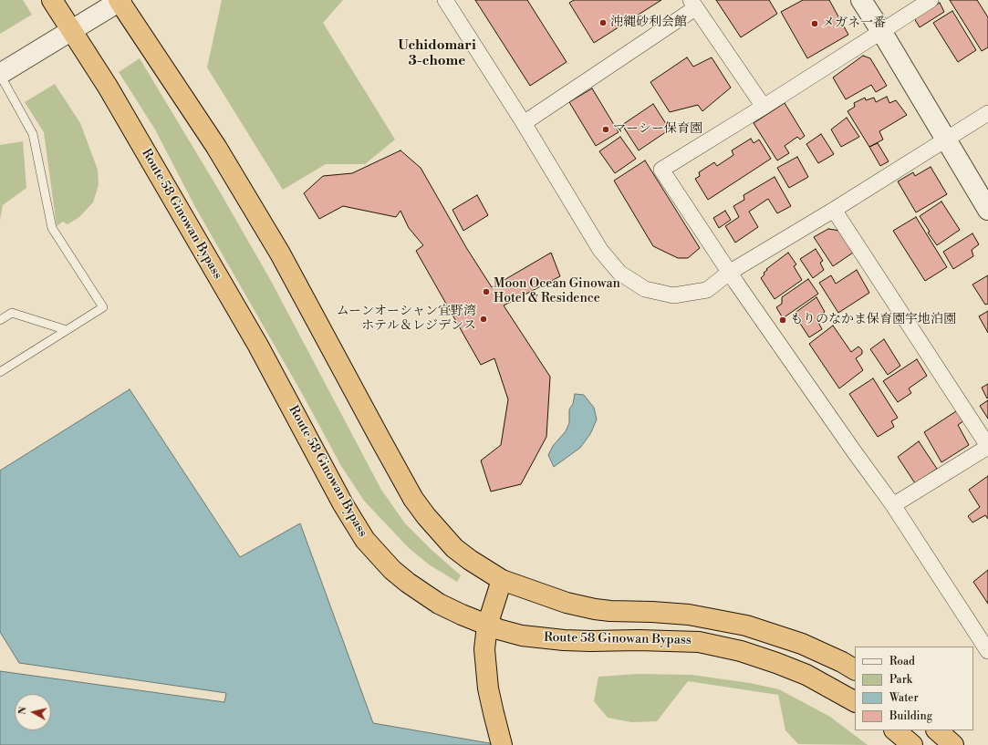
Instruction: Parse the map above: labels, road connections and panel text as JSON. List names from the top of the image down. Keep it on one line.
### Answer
{"streets":{"highway":["Route 58 Ginowan Bypass"]},"districts":["Uchidomari 3-chome"],"places":["沖縄砂利会館","メガネ一番","マーシー保育園","Moon Ocean Ginowan Hotel & Residence","ムーンオーシャン宜野湾 ホテル＆レジデンス","もりのなかま保育園宇地泊園"],"legend":["Road","Park","Water","Building"],"north":"left"}
